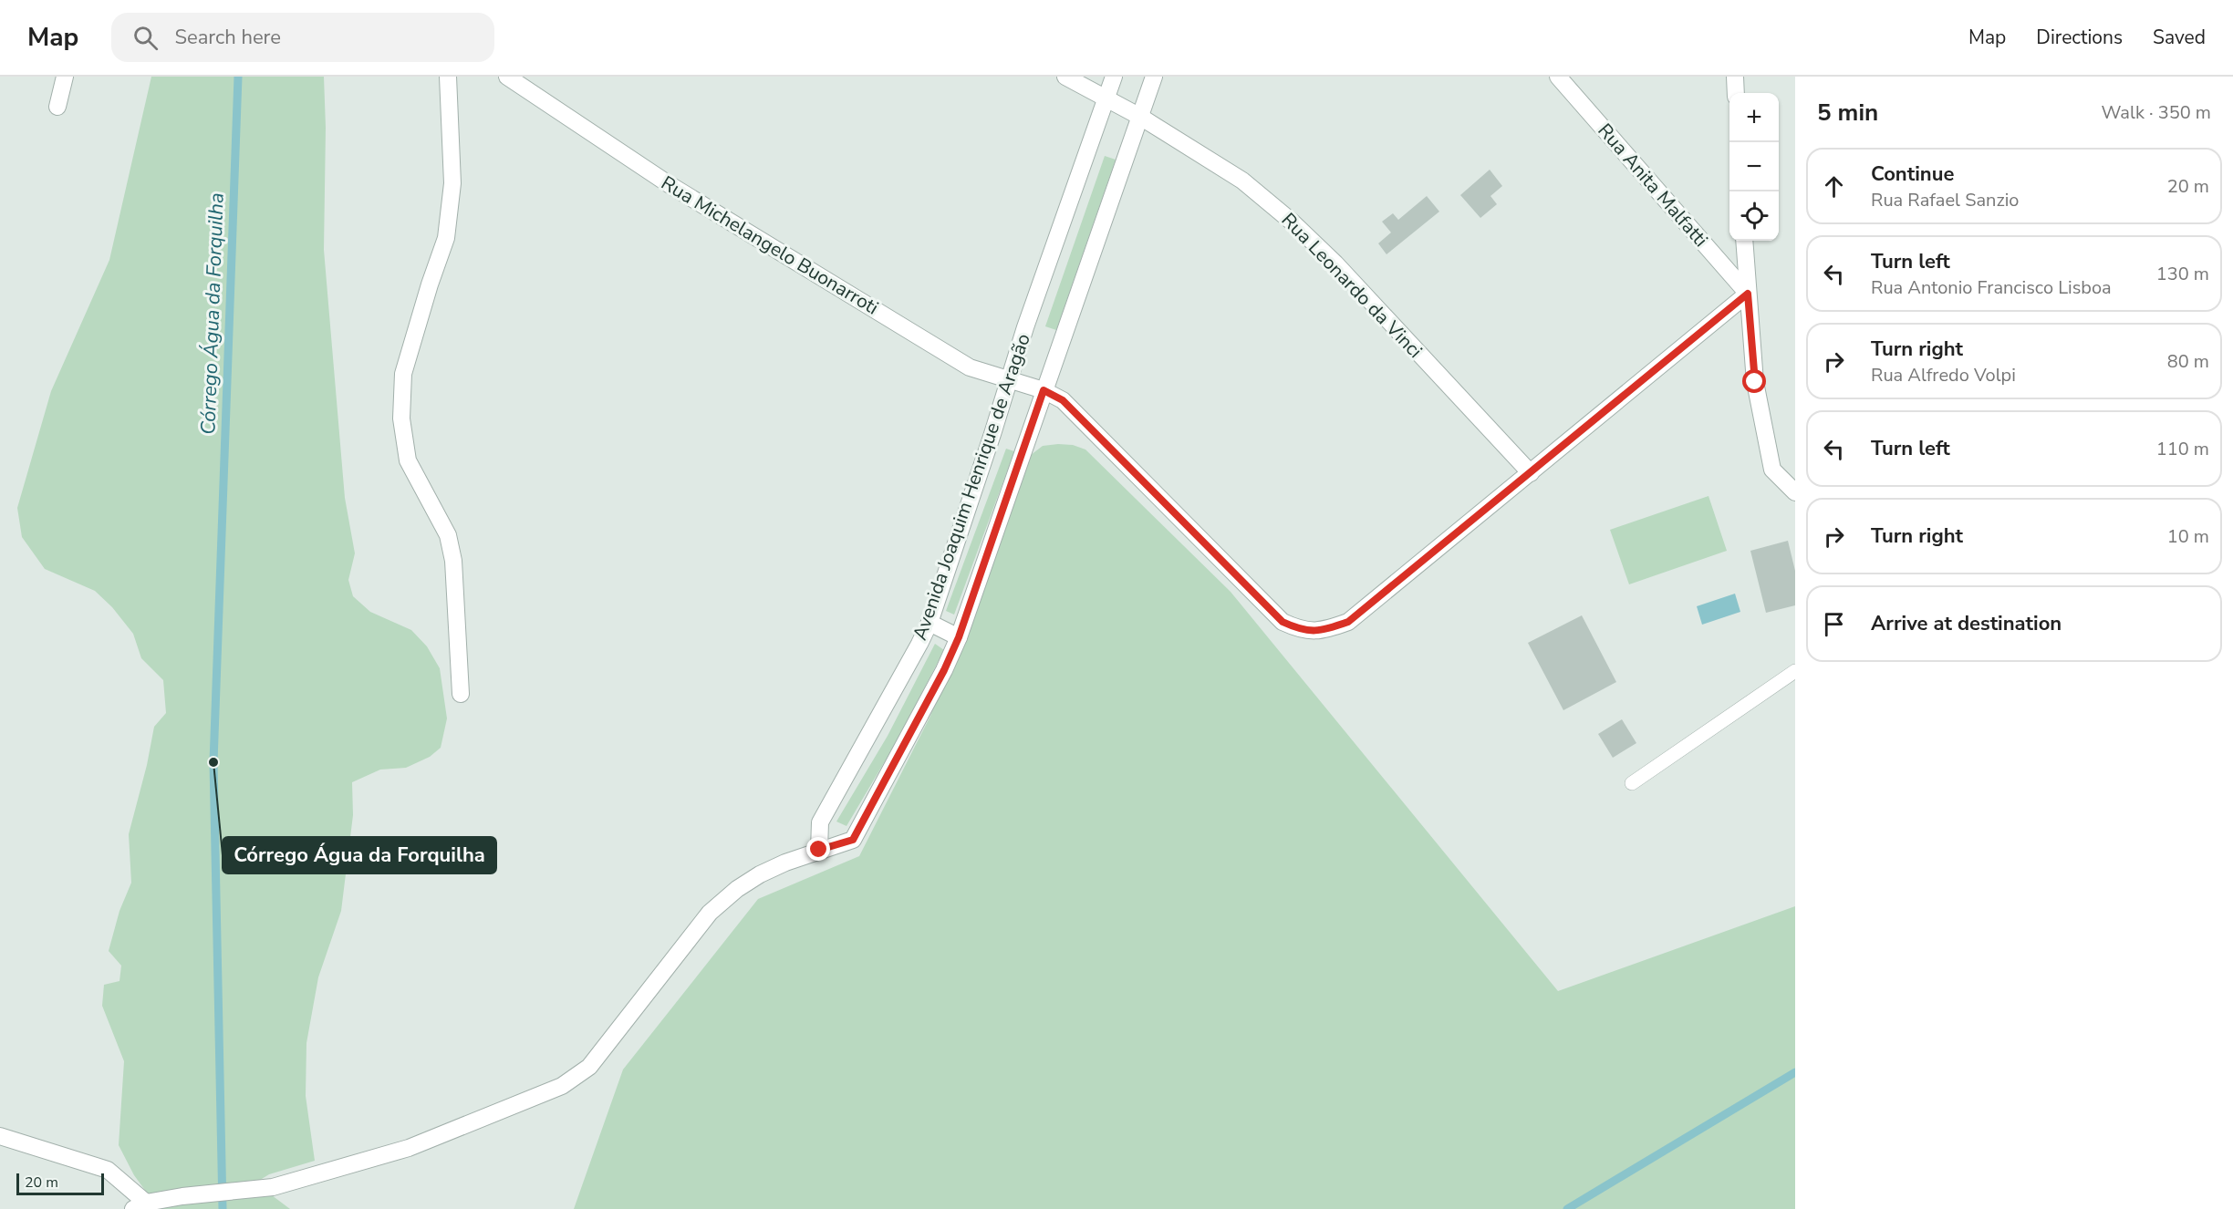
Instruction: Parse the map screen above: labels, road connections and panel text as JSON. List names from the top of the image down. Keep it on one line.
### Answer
{"streets":{"street":["Rua Anita Malfatti","Rua Michelangelo Buonarroti","Rua Leonardo da Vinci","Avenida Joaquim Henrique de Aragão"]},"crossings":[["Rua Michelangelo Buonarroti","Rua Leonardo da Vinci"],["Rua Michelangelo Buonarroti","Avenida Joaquim Henrique de Aragão"],["Rua Leonardo da Vinci","Avenida Joaquim Henrique de Aragão"]],"water":["Córrego Água da Forquilha"],"places":["Córrego Água da Forquilha"],"scale_bar":"20 m","page":{"header":"Map","search":"Search here","nav":["Map","Directions","Saved"],"heading":["5 min","Walk · 350 m"],"map_buttons":["+","−"],"list":[["Continue","Rua Rafael Sanzio","20 m"],["Turn left","Rua Antonio Francisco Lisboa","130 m"],["Turn right","Rua Alfredo Volpi","80 m"],["Turn left","110 m"],["Turn right","10 m"],"Arrive at destination"],"scale":"20 m"}}
